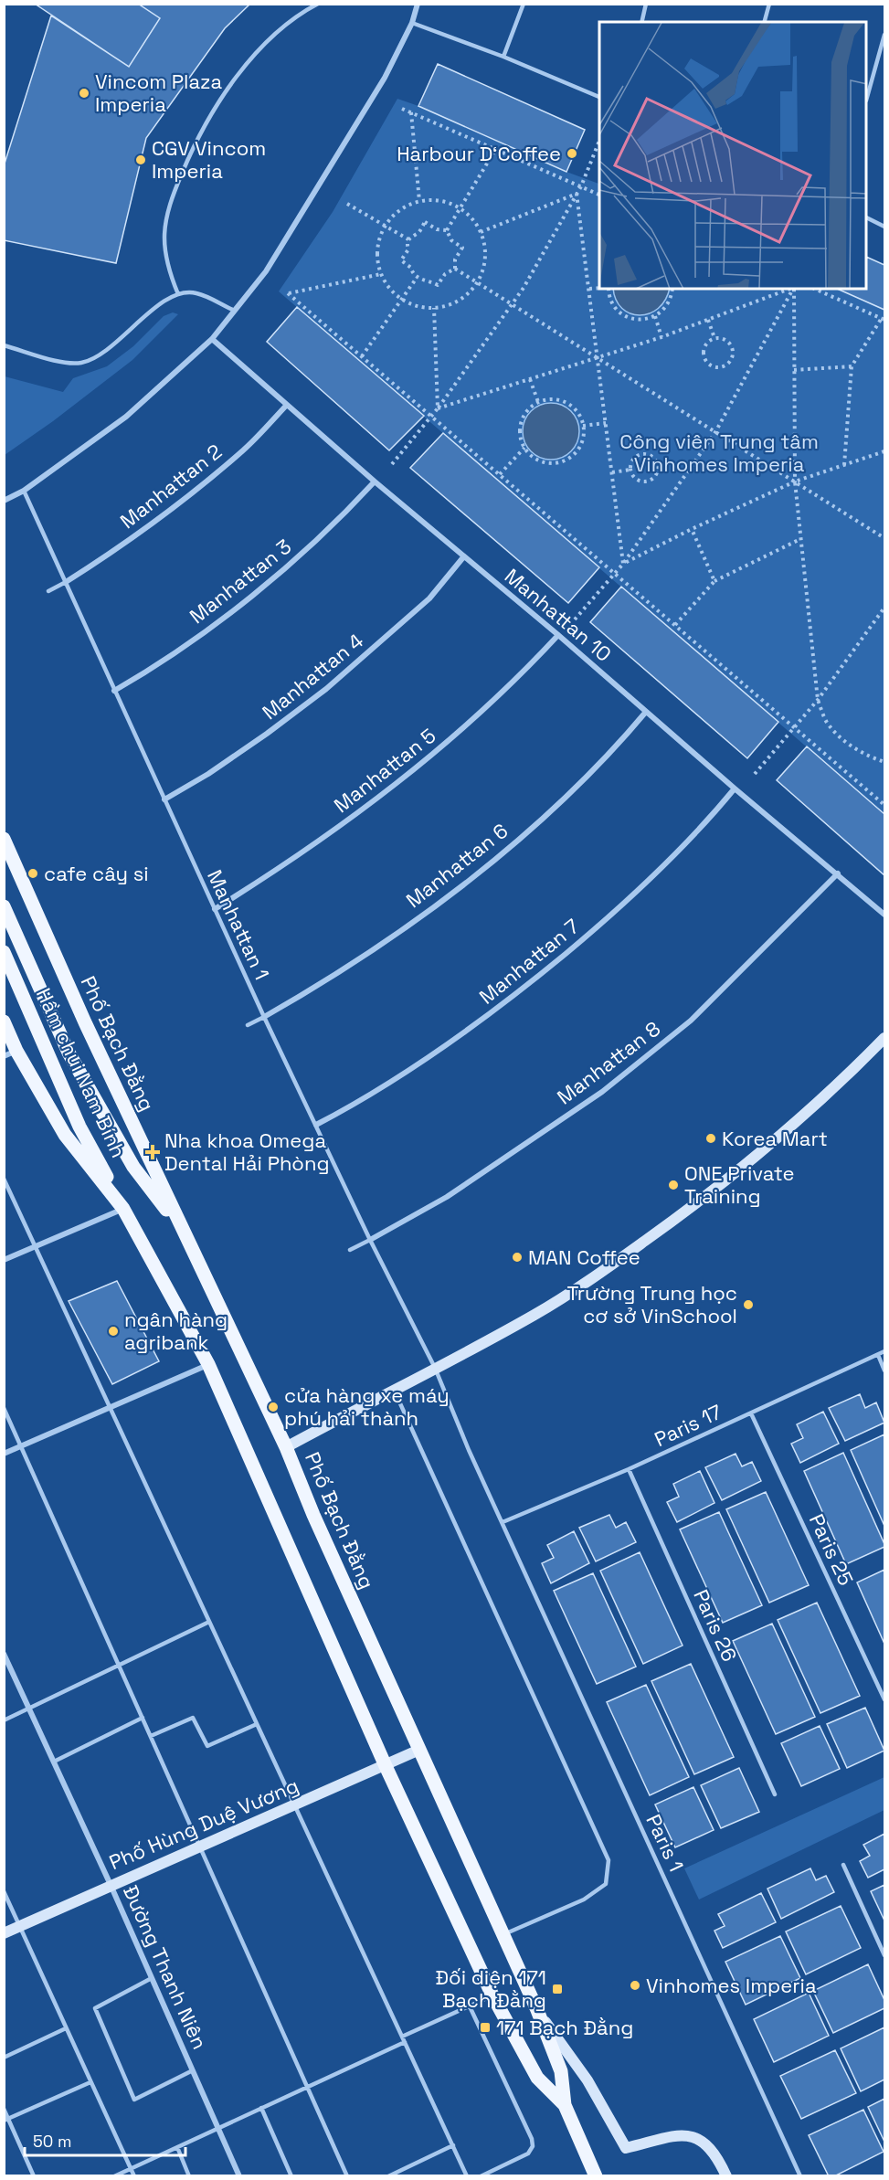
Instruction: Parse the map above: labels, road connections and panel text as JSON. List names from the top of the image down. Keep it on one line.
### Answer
{"streets":{"main road":["Phố Bạch Đằng","Hầm chui Nam Bính"],"street":["Manhattan 2","Manhattan 3","Manhattan 10","Manhattan 4","Manhattan 5","Manhattan 6","Manhattan 7","Manhattan 8","Phố Hùng Duệ Vương","Đường Thanh Niên"],"lane":["Manhattan 1","Paris 17","Paris 25","Paris 26","Paris 1"]},"crossings":[["Manhattan 2","Manhattan 10"],["Manhattan 2","Manhattan 1"],["Manhattan 3","Manhattan 10"],["Manhattan 3","Manhattan 1"],["Manhattan 10","Manhattan 4"],["Manhattan 10","Manhattan 5"],["Manhattan 10","Manhattan 6"],["Manhattan 10","Manhattan 7"],["Manhattan 10","Manhattan 8"],["Manhattan 4","Manhattan 1"],["Manhattan 5","Manhattan 1"],["Manhattan 6","Manhattan 1"],["Manhattan 1","Manhattan 7"],["Manhattan 1","Manhattan 8"],["Manhattan 1","Paris 1"],["Phố Bạch Đằng","Hầm chui Nam Bính"],["Phố Bạch Đằng","Phố Hùng Duệ Vương"],["Paris 17","Paris 25"],["Paris 17","Paris 26"],["Paris 17","Paris 1"],["Phố Hùng Duệ Vương","Đường Thanh Niên"]],"parks":["Công viên Trung tâm Vinhomes Imperia"],"places":{"other":["Vincom Plaza Imperia","Harbour D‘Coffee","CGV Vincom Imperia","cafe cây si","Korea Mart","ONE Private Training","MAN Coffee","Trường Trung học cơ sở VinSchool","ngân hàng agribank","cửa hàng xe máy phú hải thành","Vinhomes Imperia"],"health":["Nha khoa Omega Dental Hải Phòng"],"transit":["Đối diện 171 Bạch Đằng","171 Bạch Đằng"]},"scale_bar":"50 m"}
